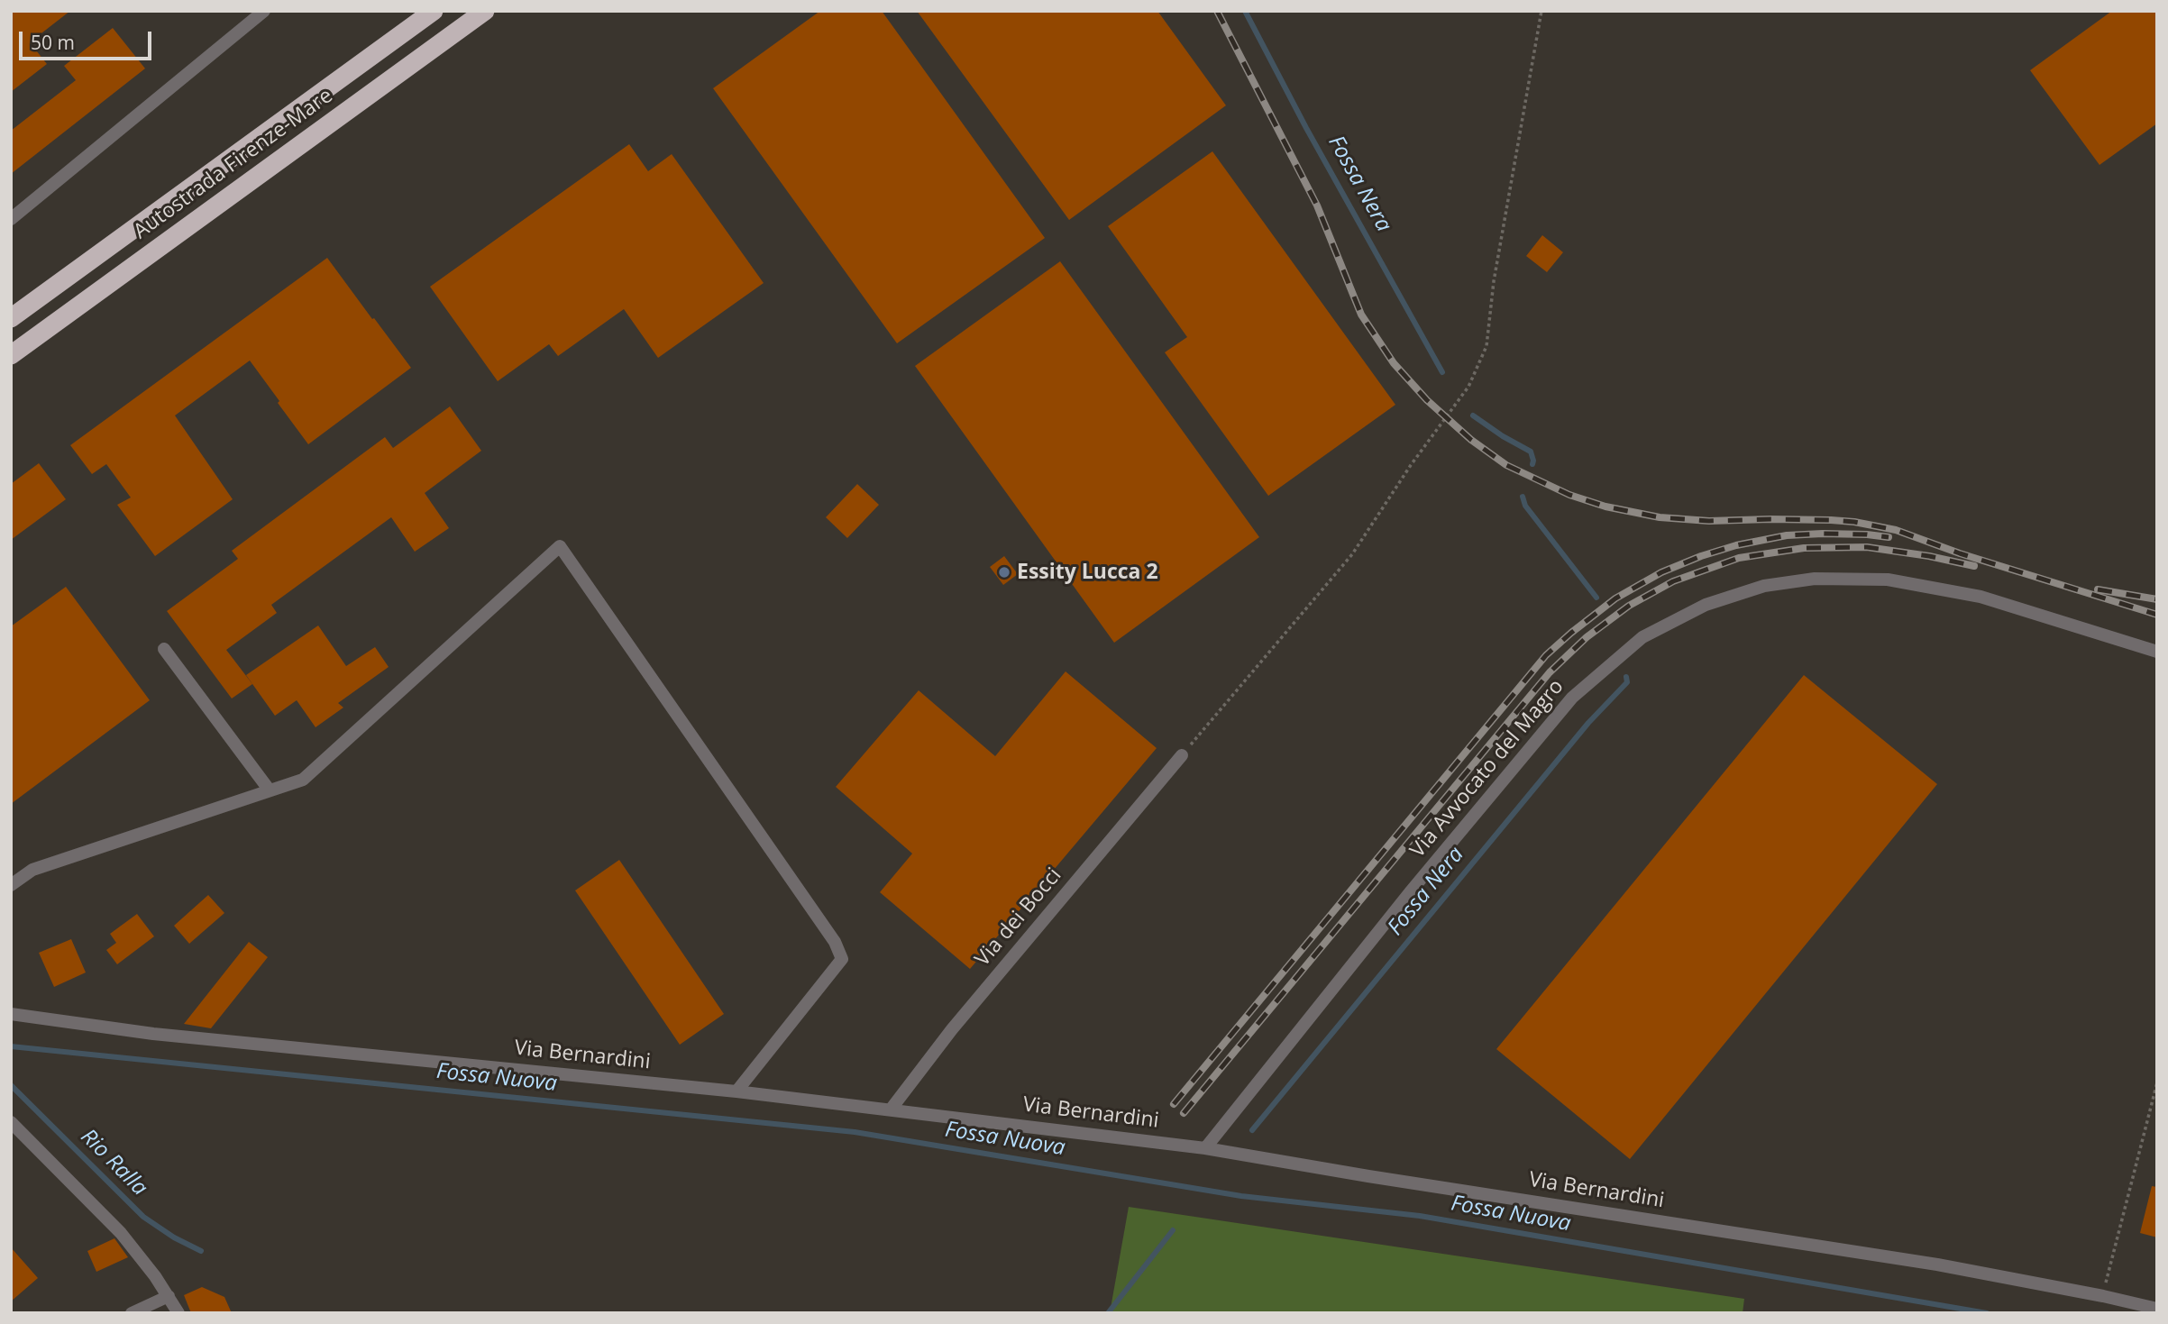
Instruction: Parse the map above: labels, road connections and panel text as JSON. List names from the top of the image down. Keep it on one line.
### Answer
{"streets":{"highway":["Autostrada Firenze-Mare"],"street":["Via Avvocato del Magro","Via dei Bocci","Via Bernardini"]},"crossings":[["Via Avvocato del Magro","Via Bernardini"],["Via dei Bocci","Via Bernardini"]],"water":["Fossa Nera","Fossa Nuova","Rio Ralla"],"places":["Essity Lucca 2"],"scale_bar":"50 m"}
